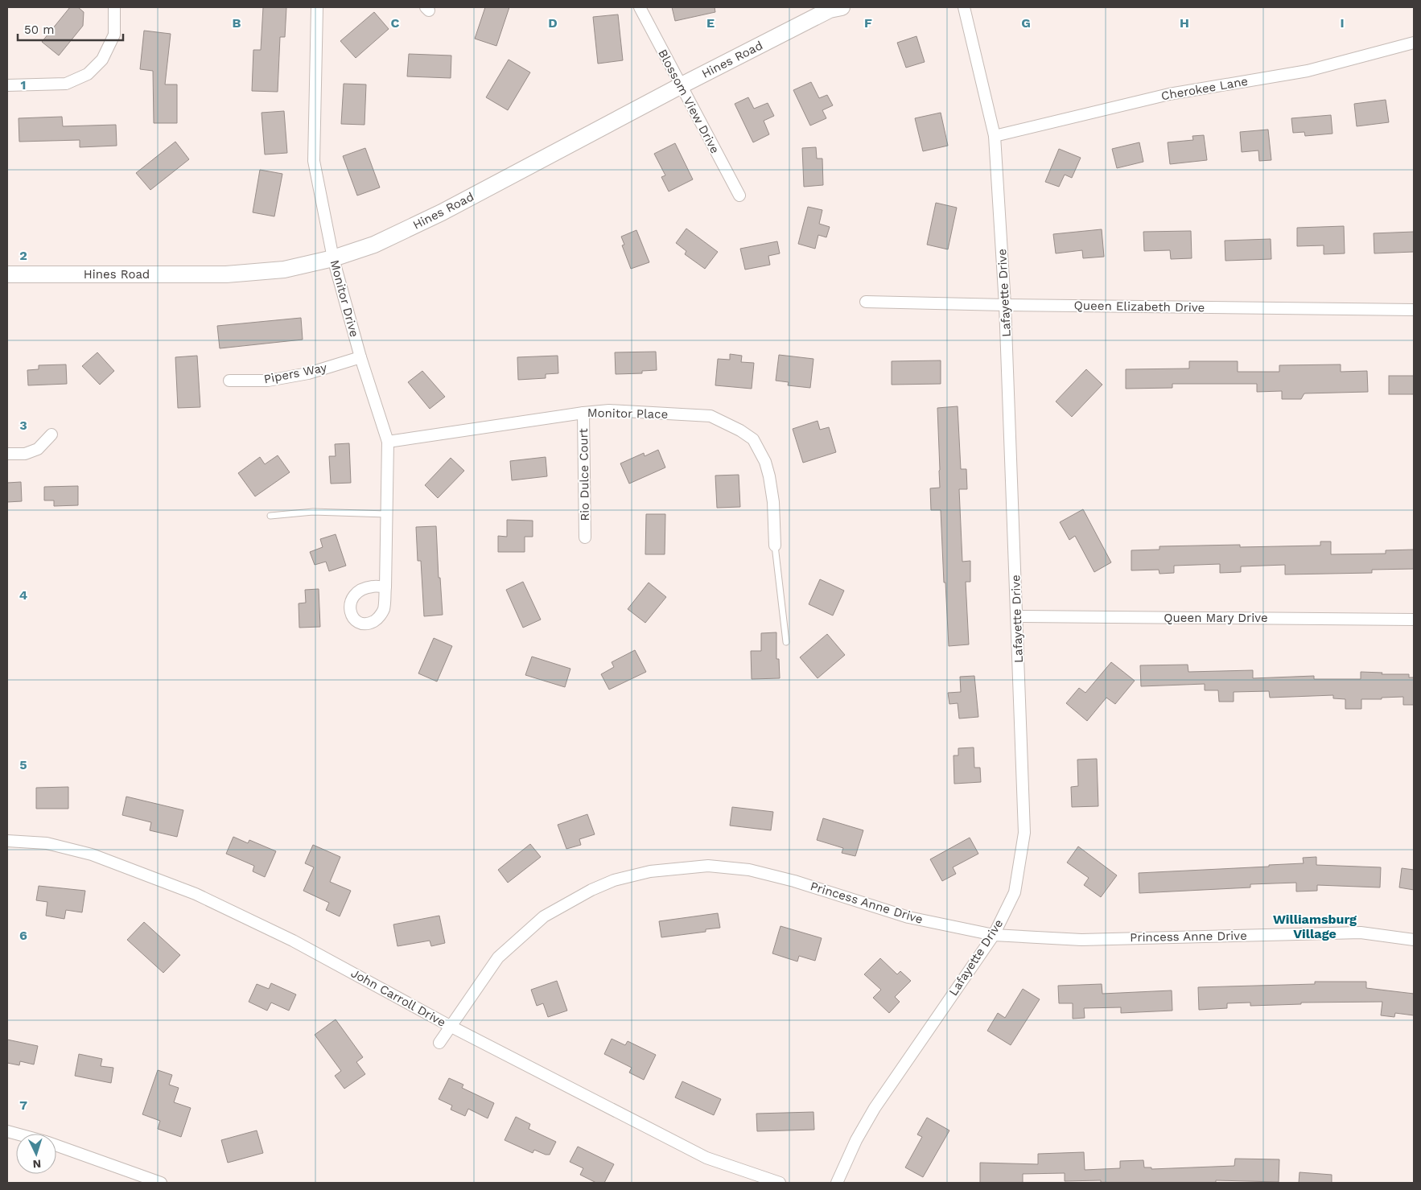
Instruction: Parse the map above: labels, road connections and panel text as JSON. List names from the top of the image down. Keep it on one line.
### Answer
{"streets":{"street":["Hines Road","Cherokee Lane","Blossom View Drive","Lafayette Drive","Monitor Drive","Queen Elizabeth Drive","Pipers Way","Monitor Place","Rio Dulce Court","Queen Mary Drive","Princess Anne Drive","John Carroll Drive"]},"crossings":[["Hines Road","Blossom View Drive"],["Hines Road","Monitor Drive"],["Cherokee Lane","Lafayette Drive"],["Lafayette Drive","Queen Elizabeth Drive"],["Lafayette Drive","Queen Mary Drive"],["Lafayette Drive","Princess Anne Drive"],["Monitor Drive","Pipers Way"],["Monitor Drive","Monitor Place"],["Monitor Place","Rio Dulce Court"],["Princess Anne Drive","John Carroll Drive"]],"districts":["Williamsburg Village"],"scale_bar":"50 m","north":"bottom","grid":{"columns":["B","C","D","E","F","G","H","I"],"rows":["1","2","3","4","5","6","7"]}}
